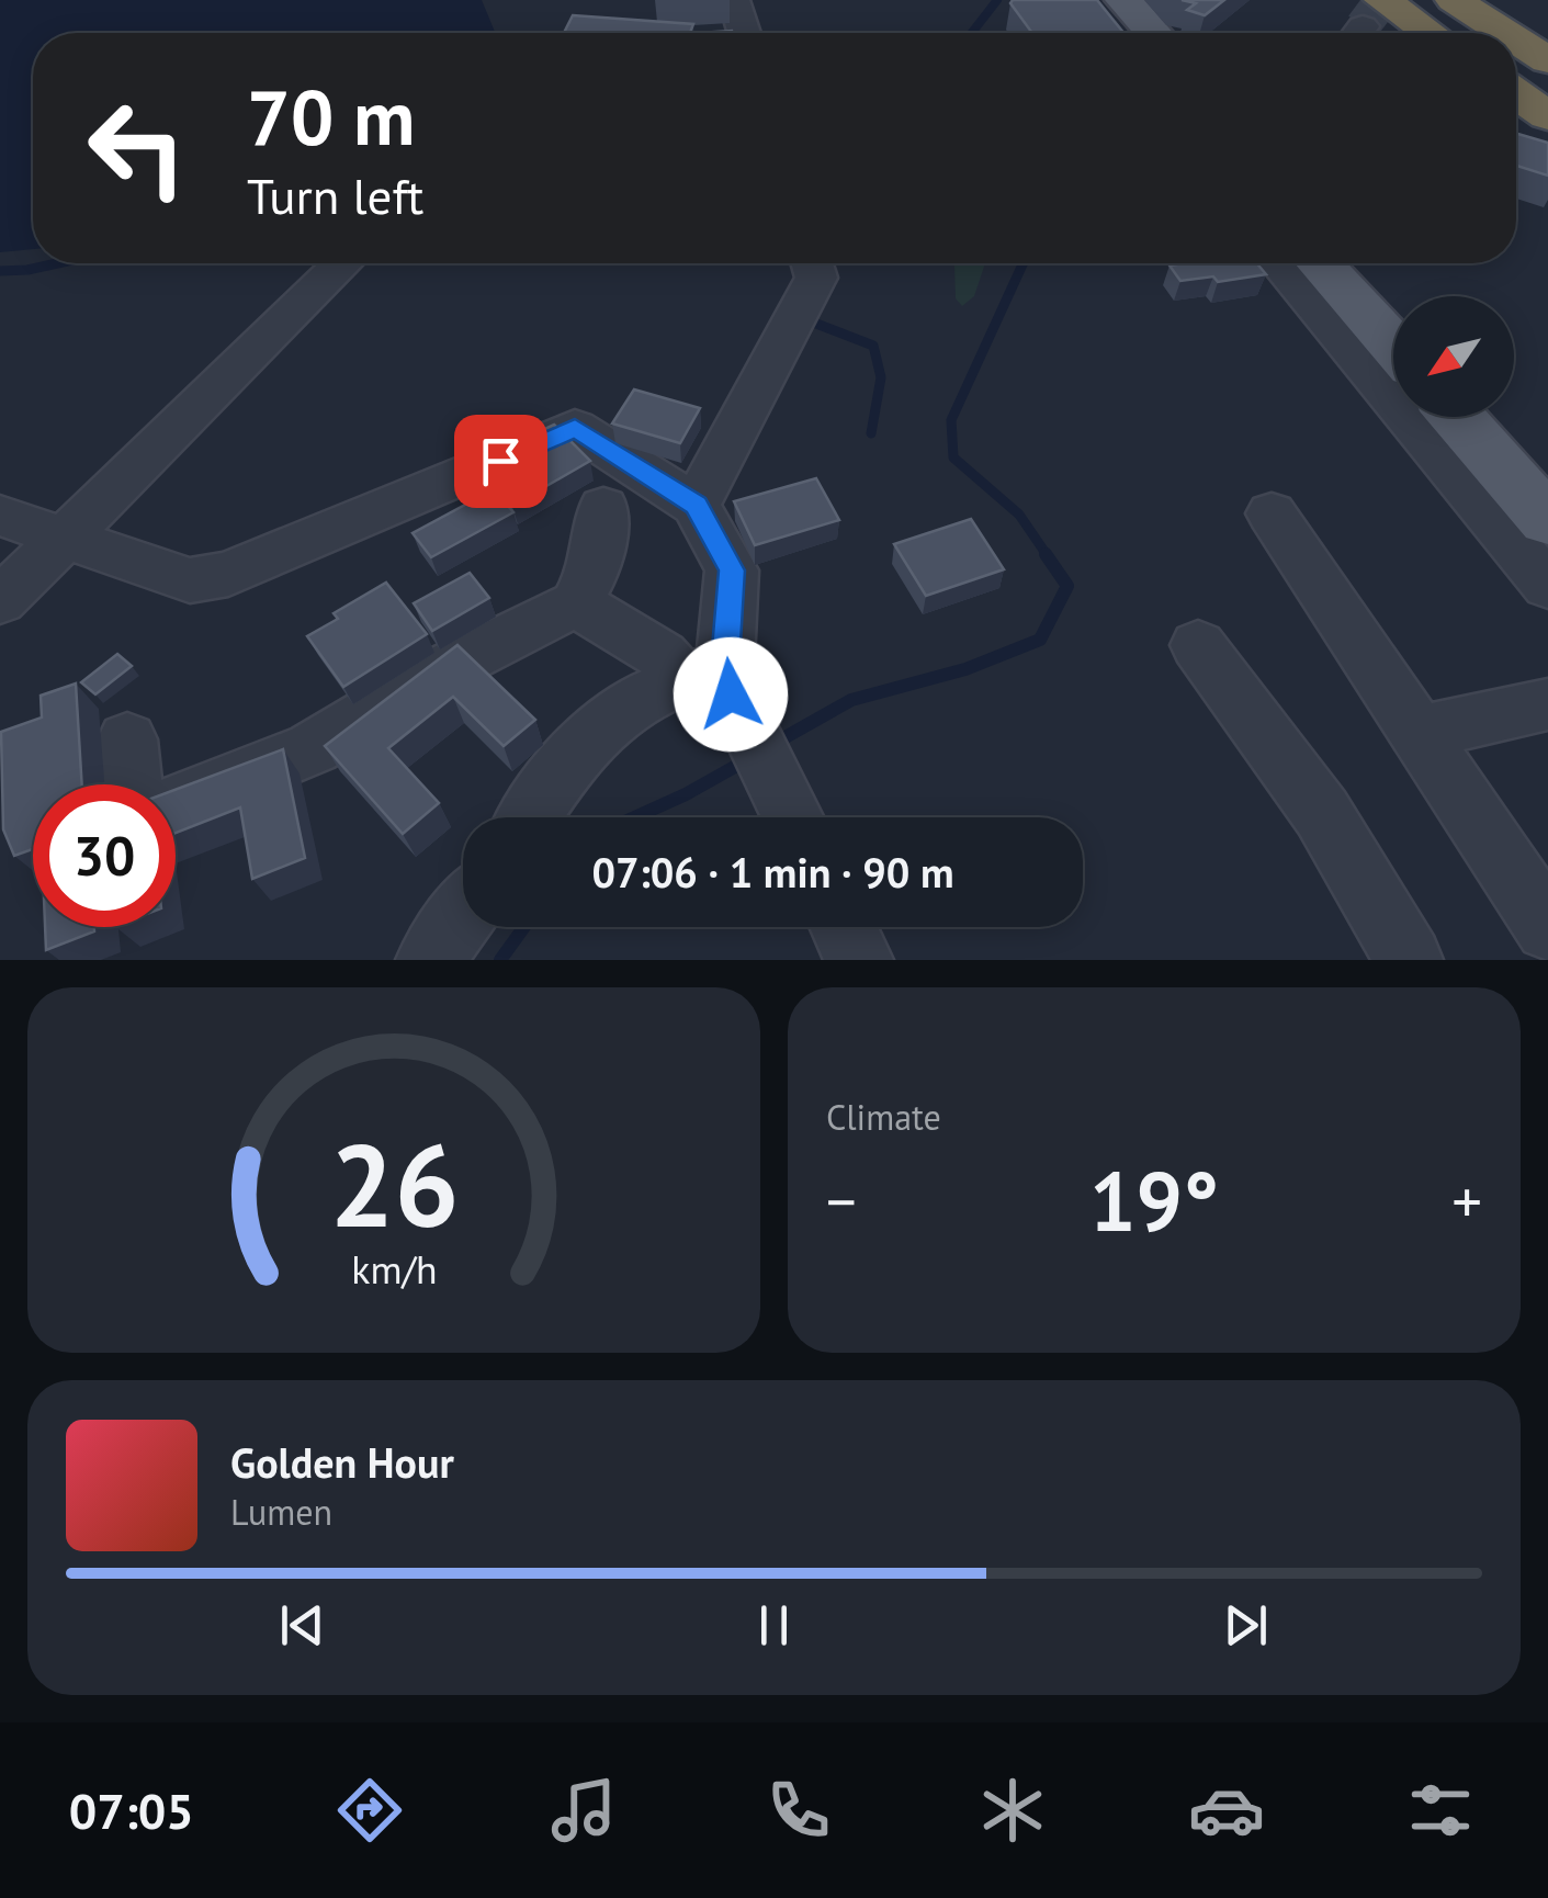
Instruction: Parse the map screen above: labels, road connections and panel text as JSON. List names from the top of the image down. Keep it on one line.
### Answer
{"north":"bottom left","page":{"turn":["70 m","Turn left"],"limit":"30","trip":"07:06 · 1 min · 90 m","tile":"Climate","heat":["−","19°","+"],"song":["Golden Hour","Lumen"],"tabs":"07:05","gauge":["26","km/h"]}}
